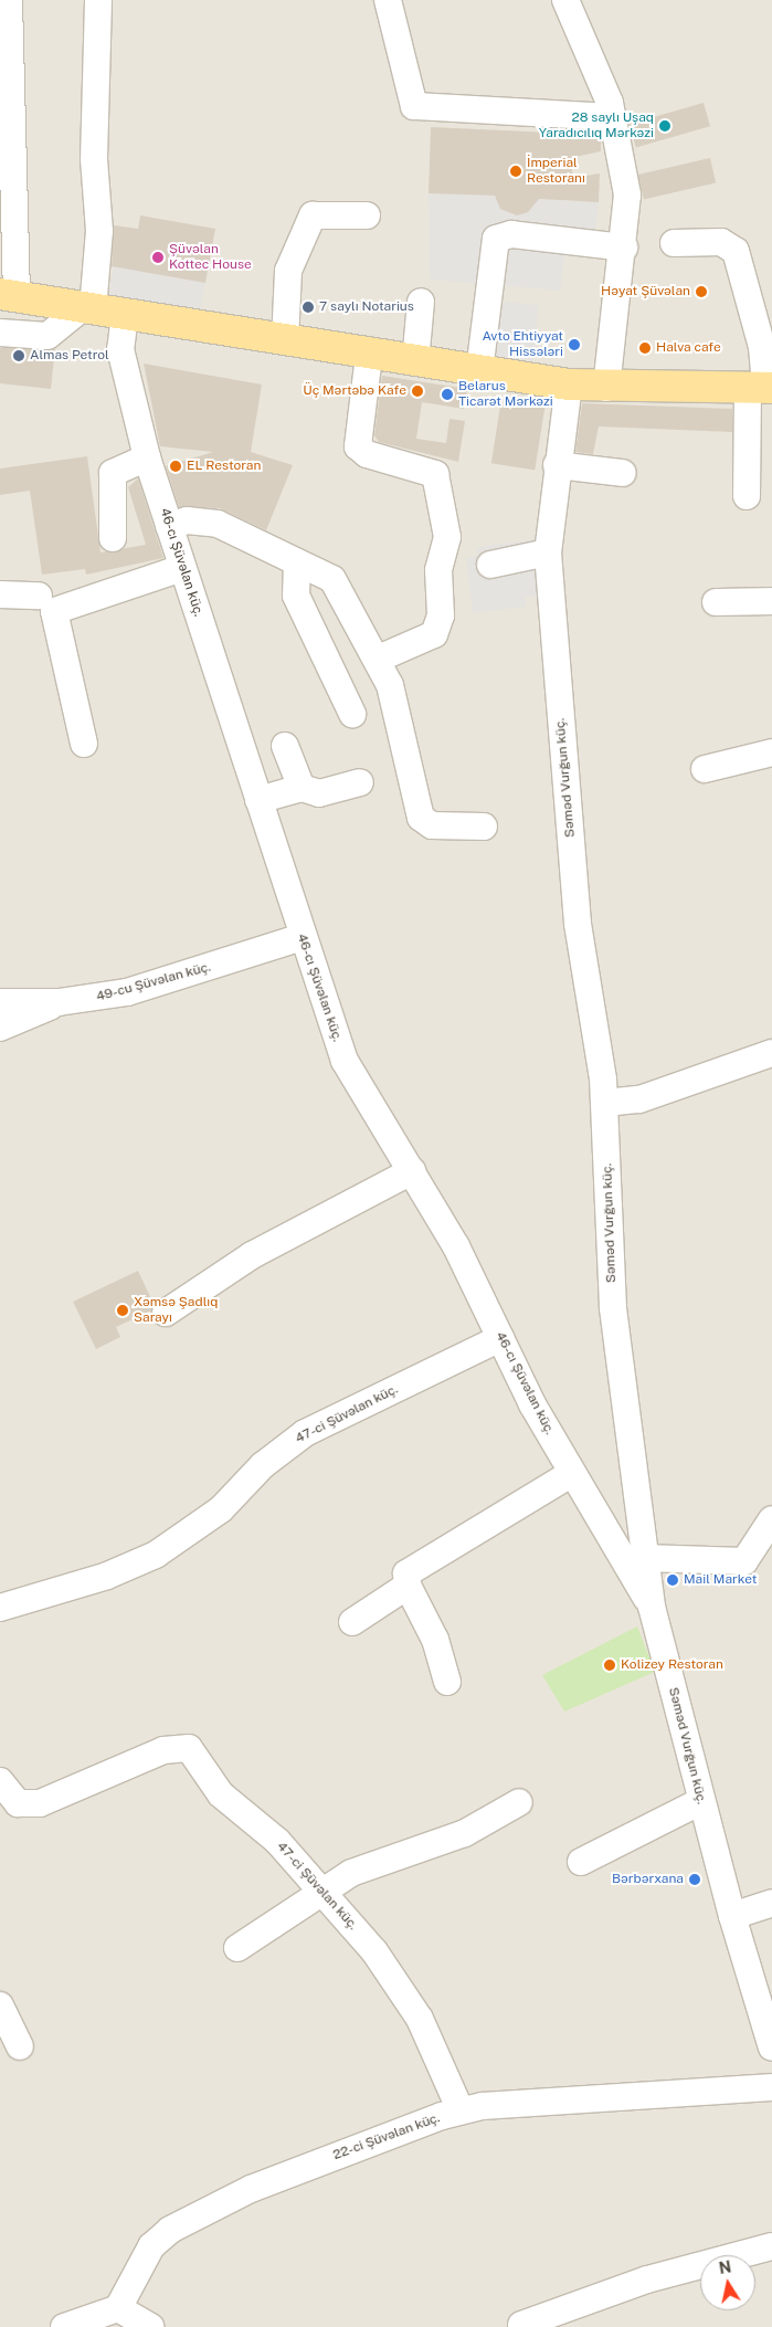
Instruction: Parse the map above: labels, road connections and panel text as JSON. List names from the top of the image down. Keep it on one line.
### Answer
{"streets":{"street":["46-cı Şüvəlan küç.","Səməd Vurğun küç.","49-cu Şüvəlan küç.","47-ci Şüvəlan küç.","22-ci Şüvəlan küç."]},"crossings":[["46-cı Şüvəlan küç.","Səməd Vurğun küç."],["46-cı Şüvəlan küç.","49-cu Şüvəlan küç."],["46-cı Şüvəlan küç.","47-ci Şüvəlan küç."],["47-ci Şüvəlan küç.","22-ci Şüvəlan küç."]],"places":["28 saylı Uşaq Yaradıcılıq Mərkəzi","İmperial Restoranı","Şüvəlan Kottec House","Həyat Şüvəlan","7 saylı Notarius","Avto Ehtiyyat Hissələri","Halva cafe","Almas Petrol","Üç Mərtəbə Kafe","Belarus Ticarət Mərkəzi","EL Restoran","Xəmsə Şadlıq Sarayı","Mail Market","Kolizey Restoran","Bərbərxana"],"north":"top"}
